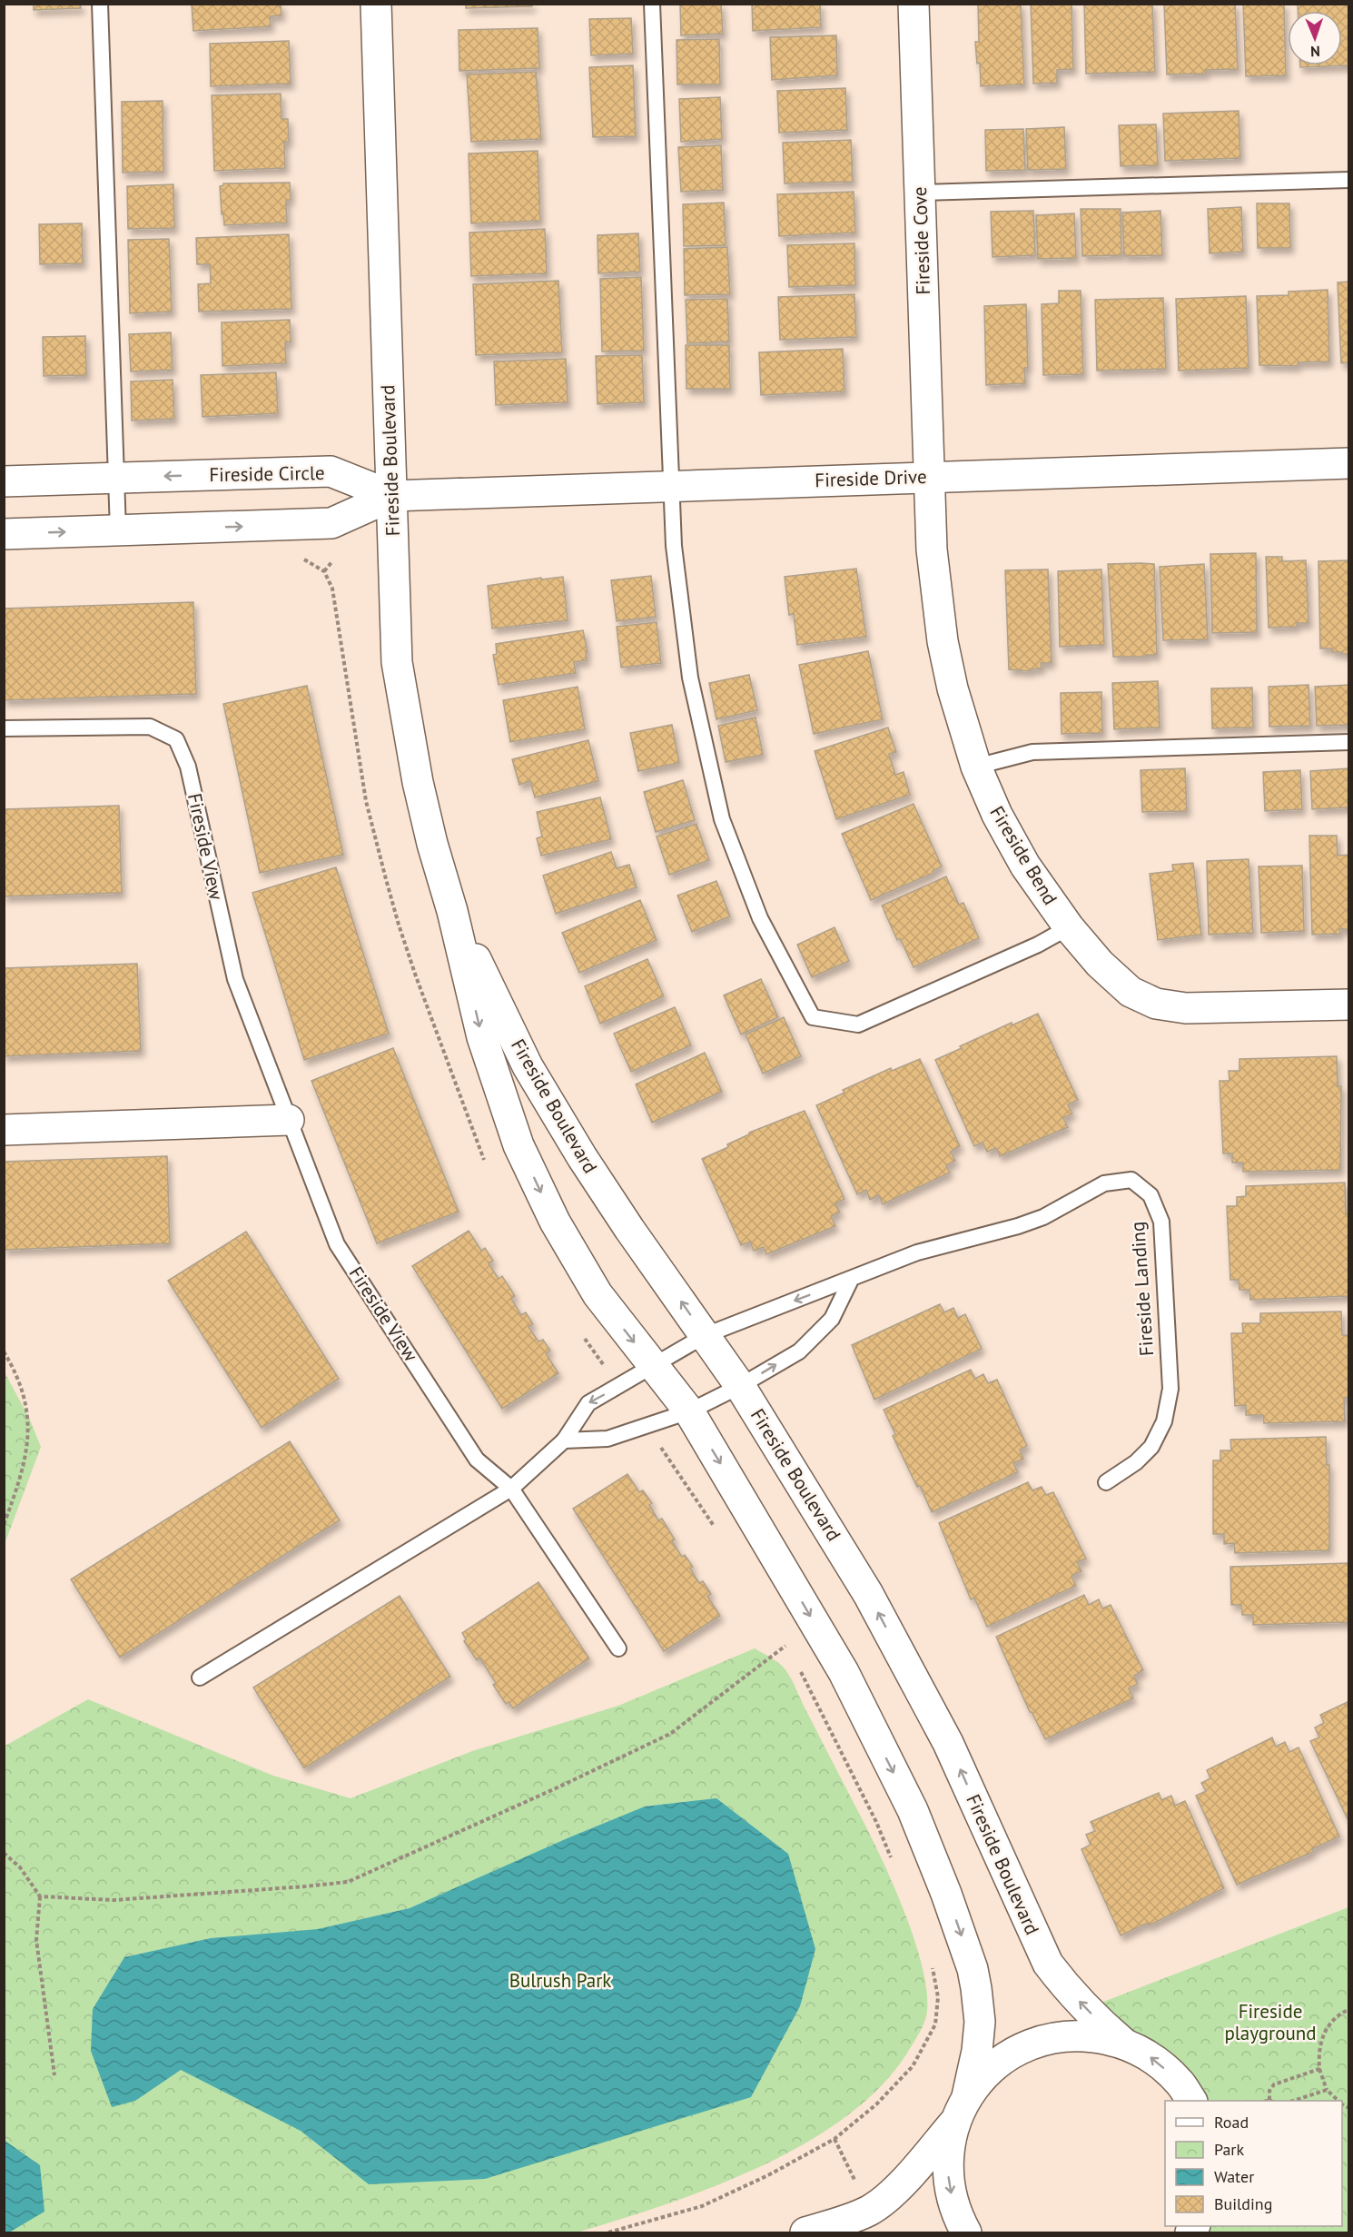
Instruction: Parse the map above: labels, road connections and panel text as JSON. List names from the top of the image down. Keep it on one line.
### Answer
{"streets":{"street":["Fireside Cove","Fireside Boulevard","Fireside Circle","Fireside Drive","Fireside Bend"],"lane":["Fireside View","Fireside Landing"]},"crossings":[["Fireside Cove","Fireside Drive"],["Fireside Cove","Fireside Bend"],["Fireside Boulevard","Fireside Circle"],["Fireside Boulevard","Fireside Drive"],["Fireside Boulevard","Fireside Landing"],["Fireside Circle","Fireside Drive"],["Fireside Drive","Fireside Bend"]],"parks":["Bulrush Park","Fireside playground"],"legend":["Road","Park","Water","Building"],"north":"bottom"}
